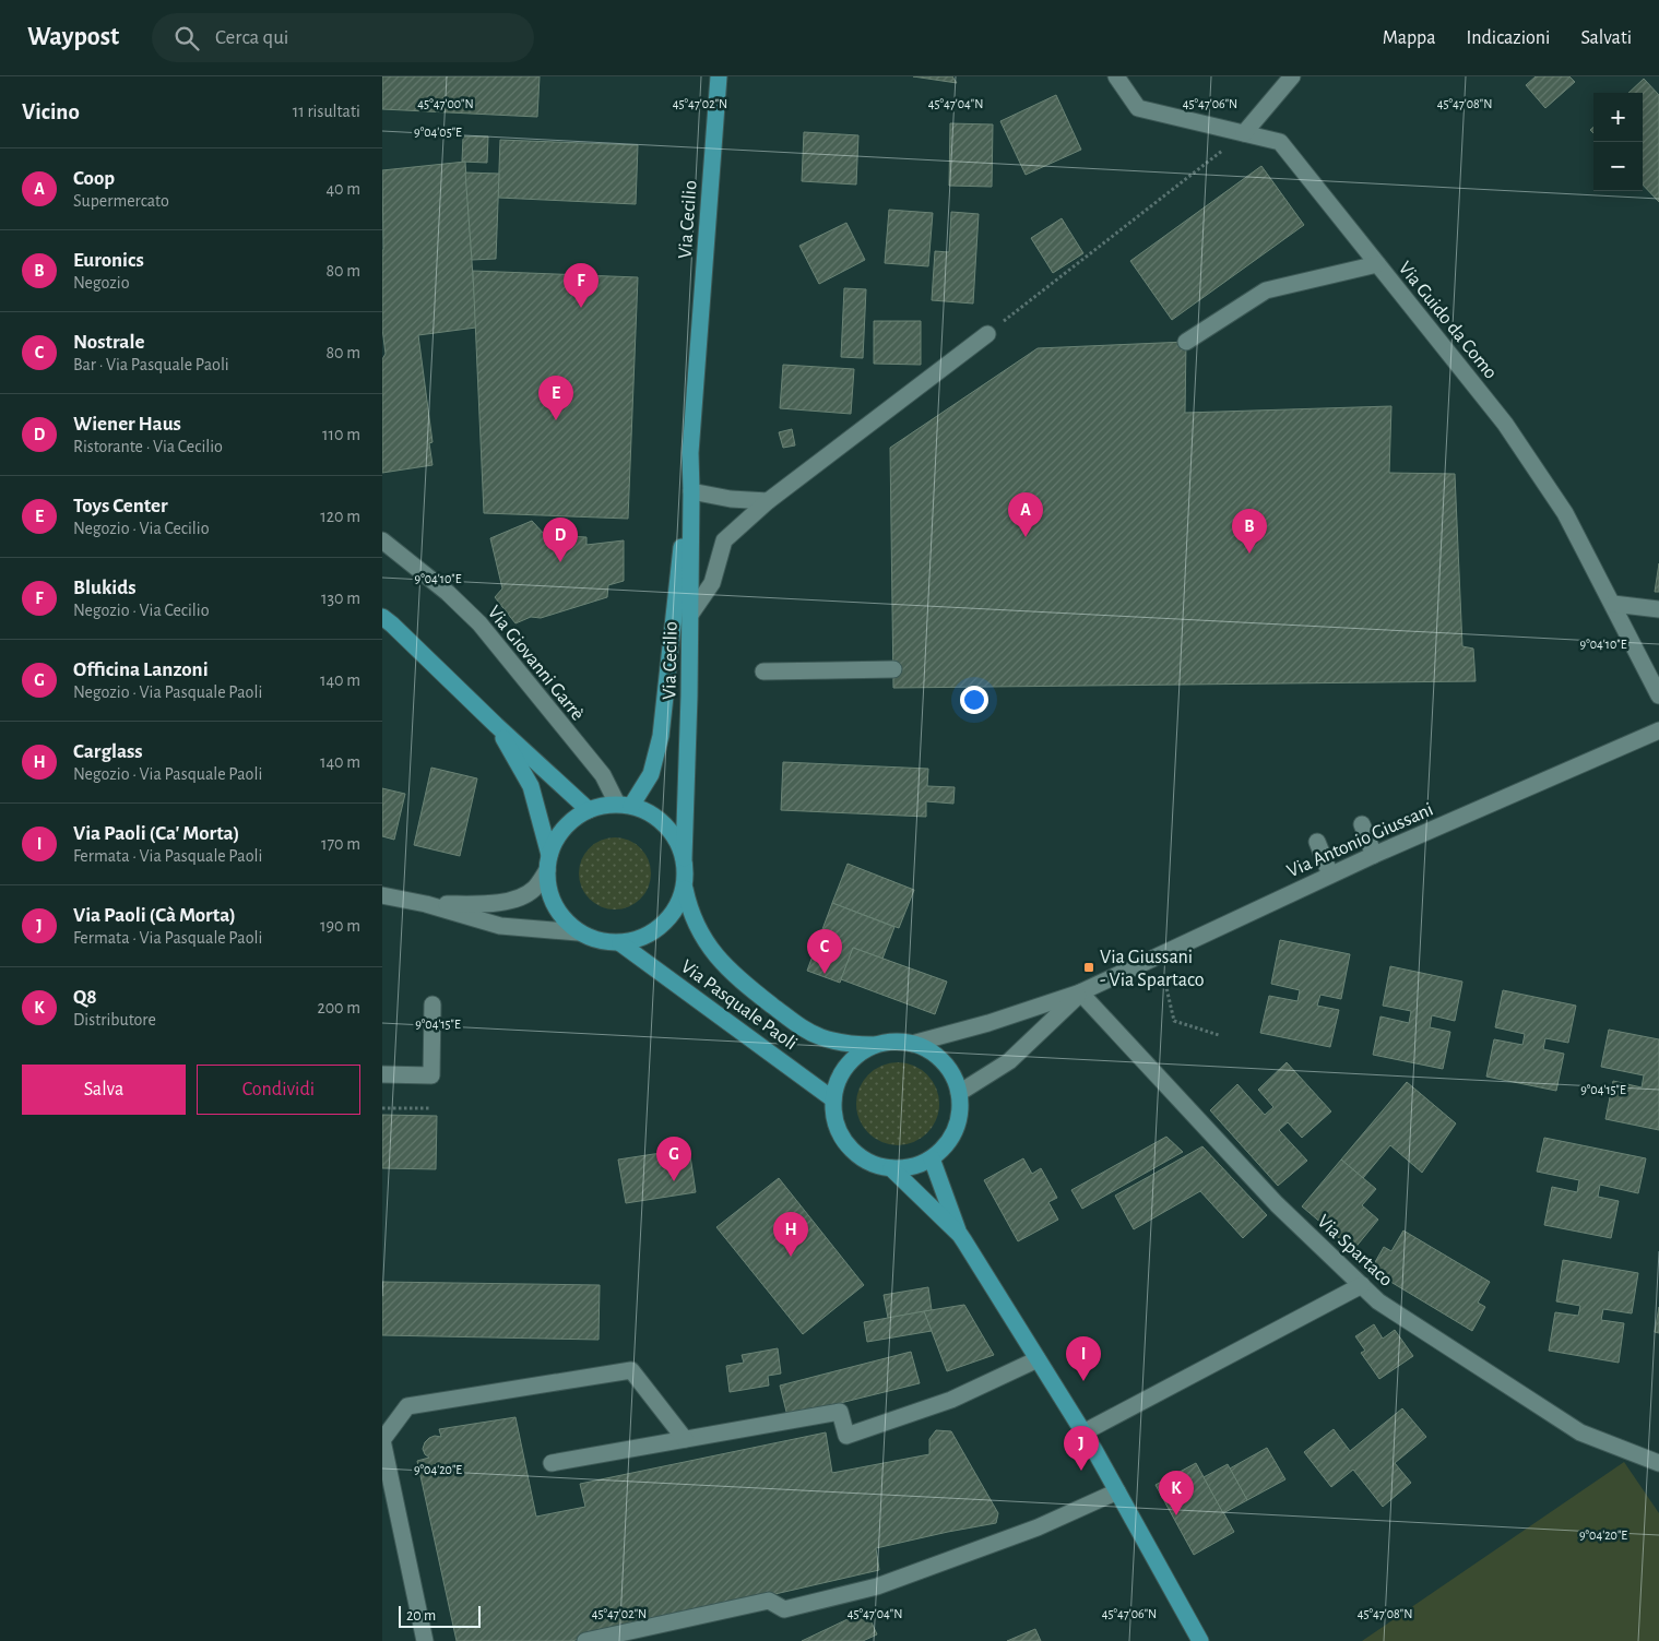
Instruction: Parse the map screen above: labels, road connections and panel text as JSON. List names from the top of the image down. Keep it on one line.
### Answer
{"streets":{"main road":["Via Cecilio","Via Pasquale Paoli"],"street":["Via Guido da Como","Via Giovanni Garrè","Via Antonio Giussani","Via Spartaco"]},"crossings":[["Via Cecilio","Via Giovanni Garrè"],["Via Cecilio","Via Pasquale Paoli"],["Via Giovanni Garrè","Via Pasquale Paoli"],["Via Antonio Giussani","Via Pasquale Paoli"],["Via Antonio Giussani","Via Spartaco"]],"places":{"transit":["Via Giussani - Via Spartaco"]},"scale_bar":"20 m","page":{"header":"Waypost","search":"Cerca qui","nav":["Mappa","Indicazioni","Salvati"],"heading":["Vicino","11 risultati"],"map_buttons":["+","−"],"list":[{"mark":"A","name":"Coop","note":"Supermercato","value":"40 m"},{"mark":"B","name":"Euronics","note":"Negozio","value":"80 m"},{"mark":"C","name":"Nostrale","note":"Bar · Via Pasquale Paoli","value":"80 m"},{"mark":"D","name":"Wiener Haus","note":"Ristorante · Via Cecilio","value":"110 m"},{"mark":"E","name":"Toys Center","note":"Negozio · Via Cecilio","value":"120 m"},{"mark":"F","name":"Blukids","note":"Negozio · Via Cecilio","value":"130 m"},{"mark":"G","name":"Officina Lanzoni","note":"Negozio · Via Pasquale Paoli","value":"140 m"},{"mark":"H","name":"Carglass","note":"Negozio · Via Pasquale Paoli","value":"140 m"},{"mark":"I","name":"Via Paoli (Ca' Morta)","note":"Fermata · Via Pasquale Paoli","value":"170 m"},{"mark":"J","name":"Via Paoli (Cà Morta)","note":"Fermata · Via Pasquale Paoli","value":"190 m"},{"mark":"K","name":"Q8","note":"Distributore","value":"200 m"}],"pins":["F","E","A","B","D","C","G","H","I","J","K"],"buttons":["Salva","Condividi"],"scale":"20 m"},"coordinates":["45°47'02\"N","45°47'04\"N","45°47'06\"N","45°47'08\"N","45°47'00\"N","9°04'05\"E","9°04'10\"E","9°04'15\"E","9°04'20\"E"]}
